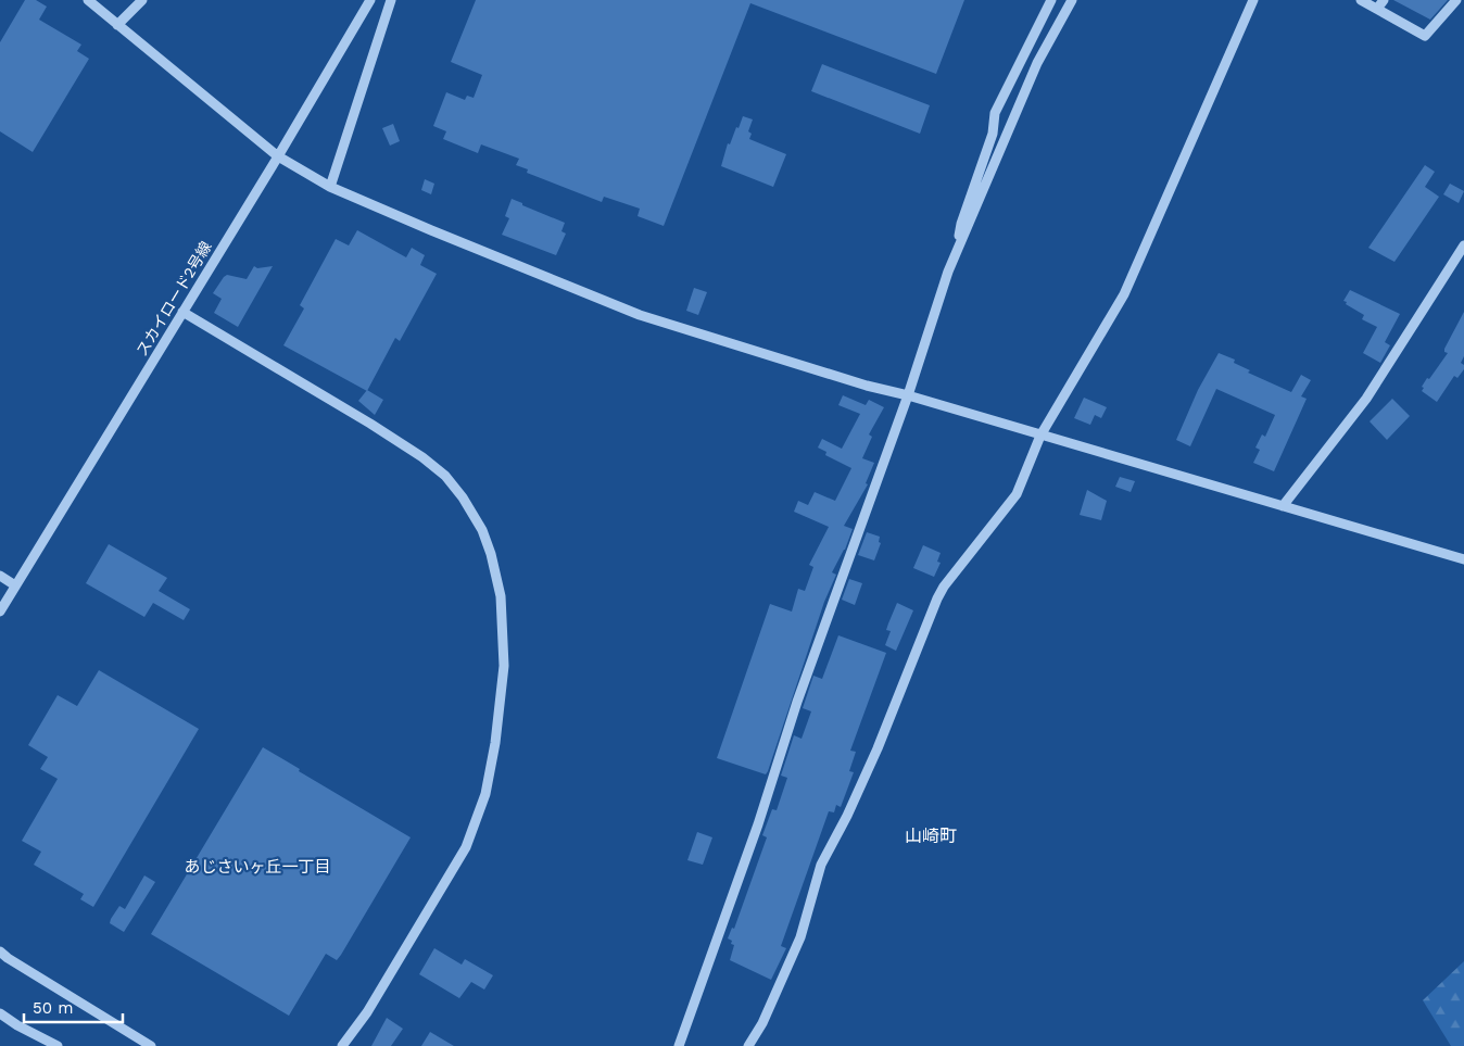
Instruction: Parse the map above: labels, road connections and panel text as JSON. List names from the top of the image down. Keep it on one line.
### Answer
{"streets":{"street":["スカイロード2号線"]},"districts":["山崎町","あじさいヶ丘一丁目"],"scale_bar":"50 m"}
